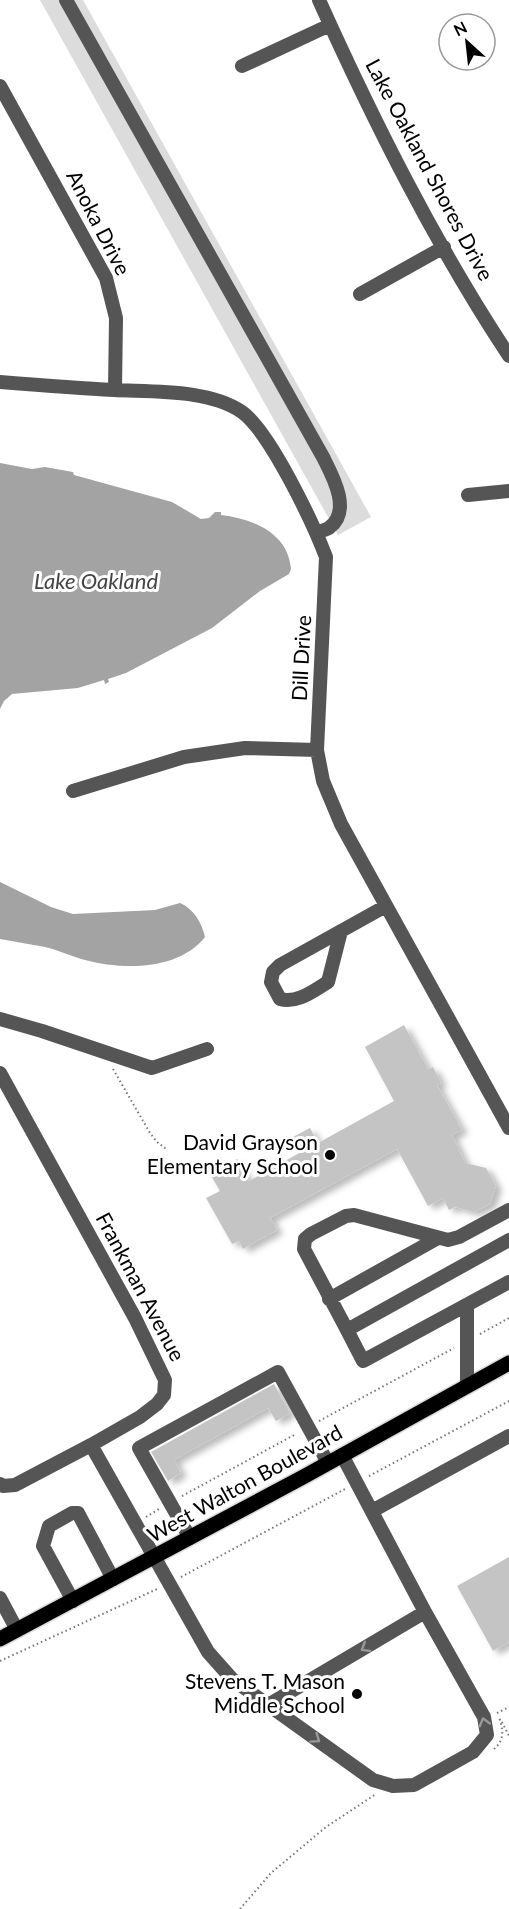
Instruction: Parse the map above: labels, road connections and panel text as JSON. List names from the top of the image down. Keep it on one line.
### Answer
{"streets":{"main road":["West Walton Boulevard"],"street":["Lake Oakland Shores Drive","Anoka Drive","Dill Drive","Frankman Avenue"]},"crossings":[["Anoka Drive","Dill Drive"]],"water":["Lake Oakland"],"places":["David Grayson Elementary School","Stevens T. Mason Middle School"],"north":"top left"}
